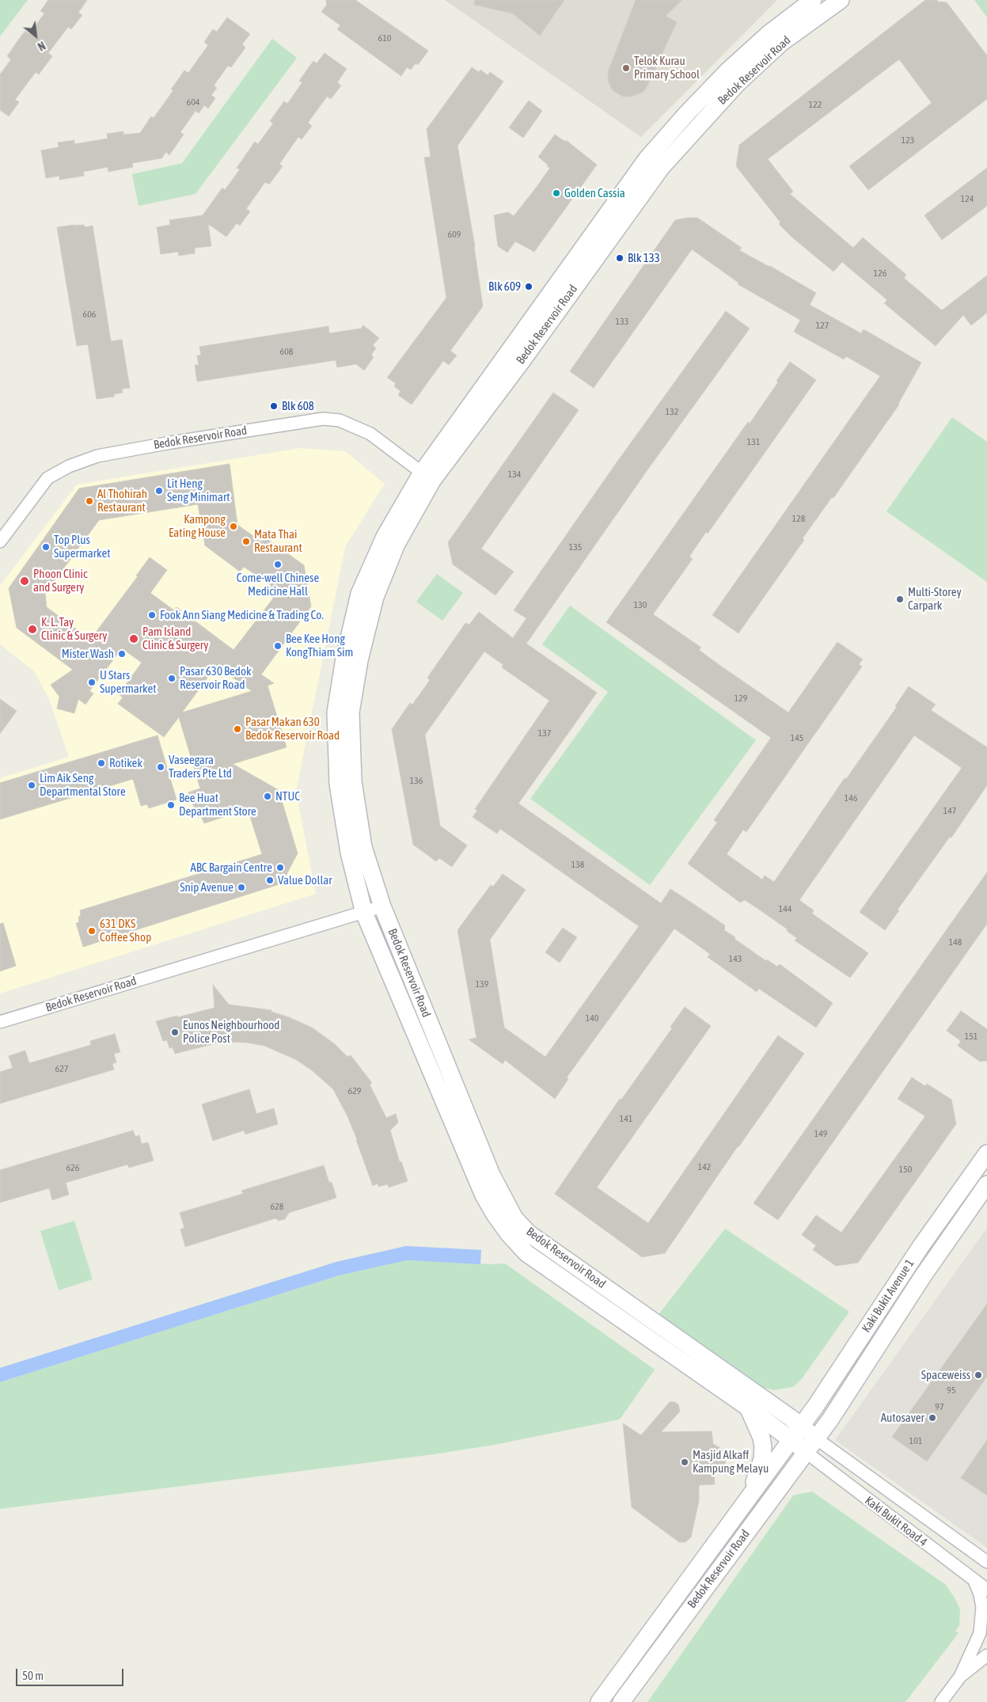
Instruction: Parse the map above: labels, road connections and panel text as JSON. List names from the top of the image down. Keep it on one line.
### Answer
{"streets":{"main road":["Bedok Reservoir Road","Kaki Bukit Avenue 1"],"street":["Kaki Bukit Road 4"]},"crossings":[["Bedok Reservoir Road","Kaki Bukit Avenue 1"],["Bedok Reservoir Road","Kaki Bukit Road 4"],["Kaki Bukit Avenue 1","Kaki Bukit Road 4"]],"places":["Telok Kurau Primary School","Golden Cassia","Blk 133","Blk 609","Blk 608","Lit Heng Seng Minimart","Al Thohirah Restaurant","Kampong Eating House","Mata Thai Restaurant","Top Plus Supermarket","Come-well Chinese Medicine Hall","Phoon Clinic and Surgery","Multi-Storey Carpark","Fook Ann Siang Medicine & Trading Co.","K. L. Tay Clinic & Surgery","Pam Island Clinic & Surgery","Bee Kee Hong KongThiam Sim","Mister Wash","Pasar 630 Bedok Reservoir Road","U Stars Supermarket","Pasar Makan 630 Bedok Reservoir Road","Rotikek","Vaseegara Traders Pte Ltd","Lim Aik Seng Departmental Store","NTUC","Bee Huat Department Store","ABC Bargain Centre","Value Dollar","Snip Avenue","631 DKS Coffee Shop","Eunos Neighbourhood Police Post","Spaceweiss","Autosaver","Masjid Alkaff Kampung Melayu"],"house_numbers":["610","604","122","123","124","609","126","606","133","127","608","132","131","134","128","135","130","129","137","145","136","146","147","138","144","148","143","139","140","151","627","629","141","149","142","626","150","628","95","97","101"],"scale_bar":"50 m","north":"bottom right"}
